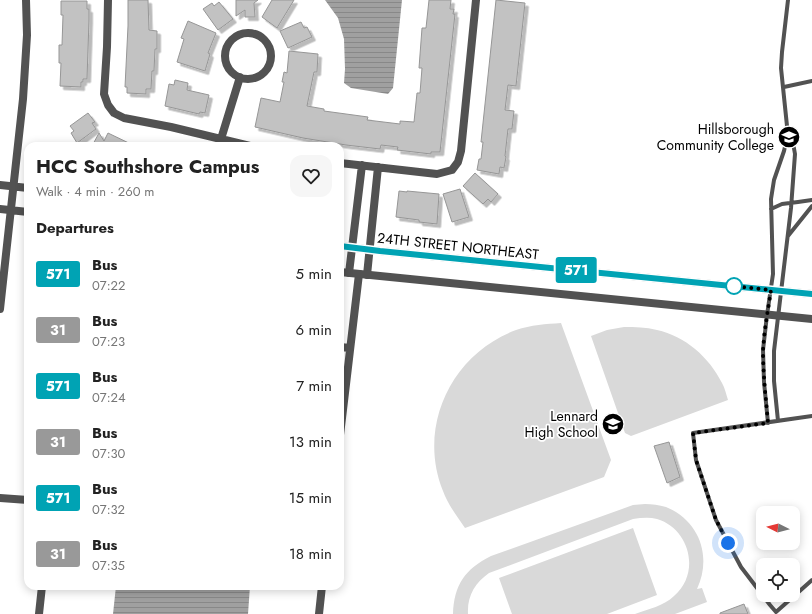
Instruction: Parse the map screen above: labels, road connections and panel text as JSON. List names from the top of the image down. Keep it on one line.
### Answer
{"streets":{"street":["24TH STREET NORTHEAST"]},"places":{"school or university":["Hillsborough Community College","Lennard High School"]},"lines":["bus line 571"],"north":"left","page":{"on_map":"571","heading":[["HCC Southshore Campus","Walk · 4 min · 260 m"],"Departures"],"list":[{"mark":"571","name":"Bus","note":"07:22","value":"5 min"},{"mark":"31","name":"Bus","note":"07:23","value":"6 min"},{"mark":"571","name":"Bus","note":"07:24","value":"7 min"},{"mark":"31","name":"Bus","note":"07:30","value":"13 min"},{"mark":"571","name":"Bus","note":"07:32","value":"15 min"},{"mark":"31","name":"Bus","note":"07:35","value":"18 min"}]}}
